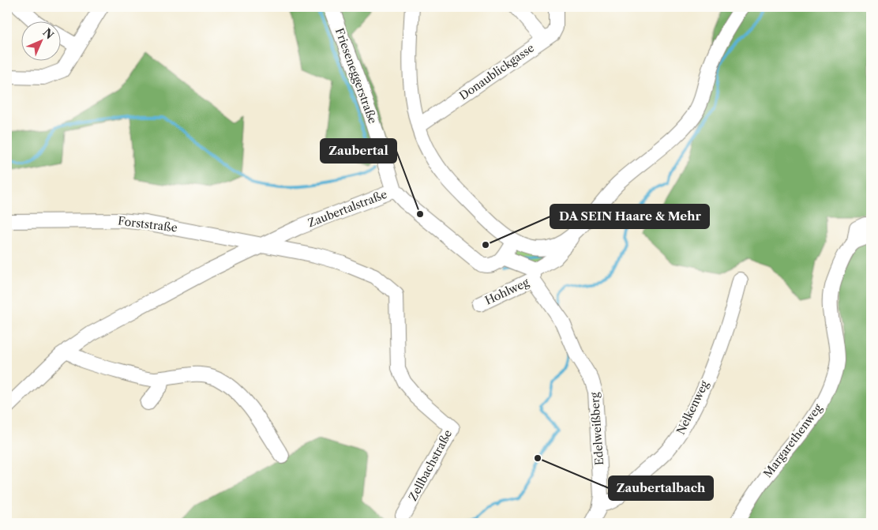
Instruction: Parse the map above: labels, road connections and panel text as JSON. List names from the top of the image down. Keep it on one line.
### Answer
{"streets":{"street":["Donaublickgasse","Frieseneggerstraße","Zaubertalstraße","Forststraße","Hohlweg","Nelkenweg","Edelweißberg","Margarethenweg","Zellbachstraße"]},"crossings":[["Frieseneggerstraße","Zaubertalstraße"],["Zaubertalstraße","Forststraße"],["Zaubertalstraße","Hohlweg"],["Zaubertalstraße","Zellbachstraße"],["Forststraße","Zellbachstraße"],["Hohlweg","Edelweißberg"],["Nelkenweg","Edelweißberg"]],"places":["Zaubertal","DA SEIN Haare & Mehr","Zaubertalbach"],"north":"top right"}
